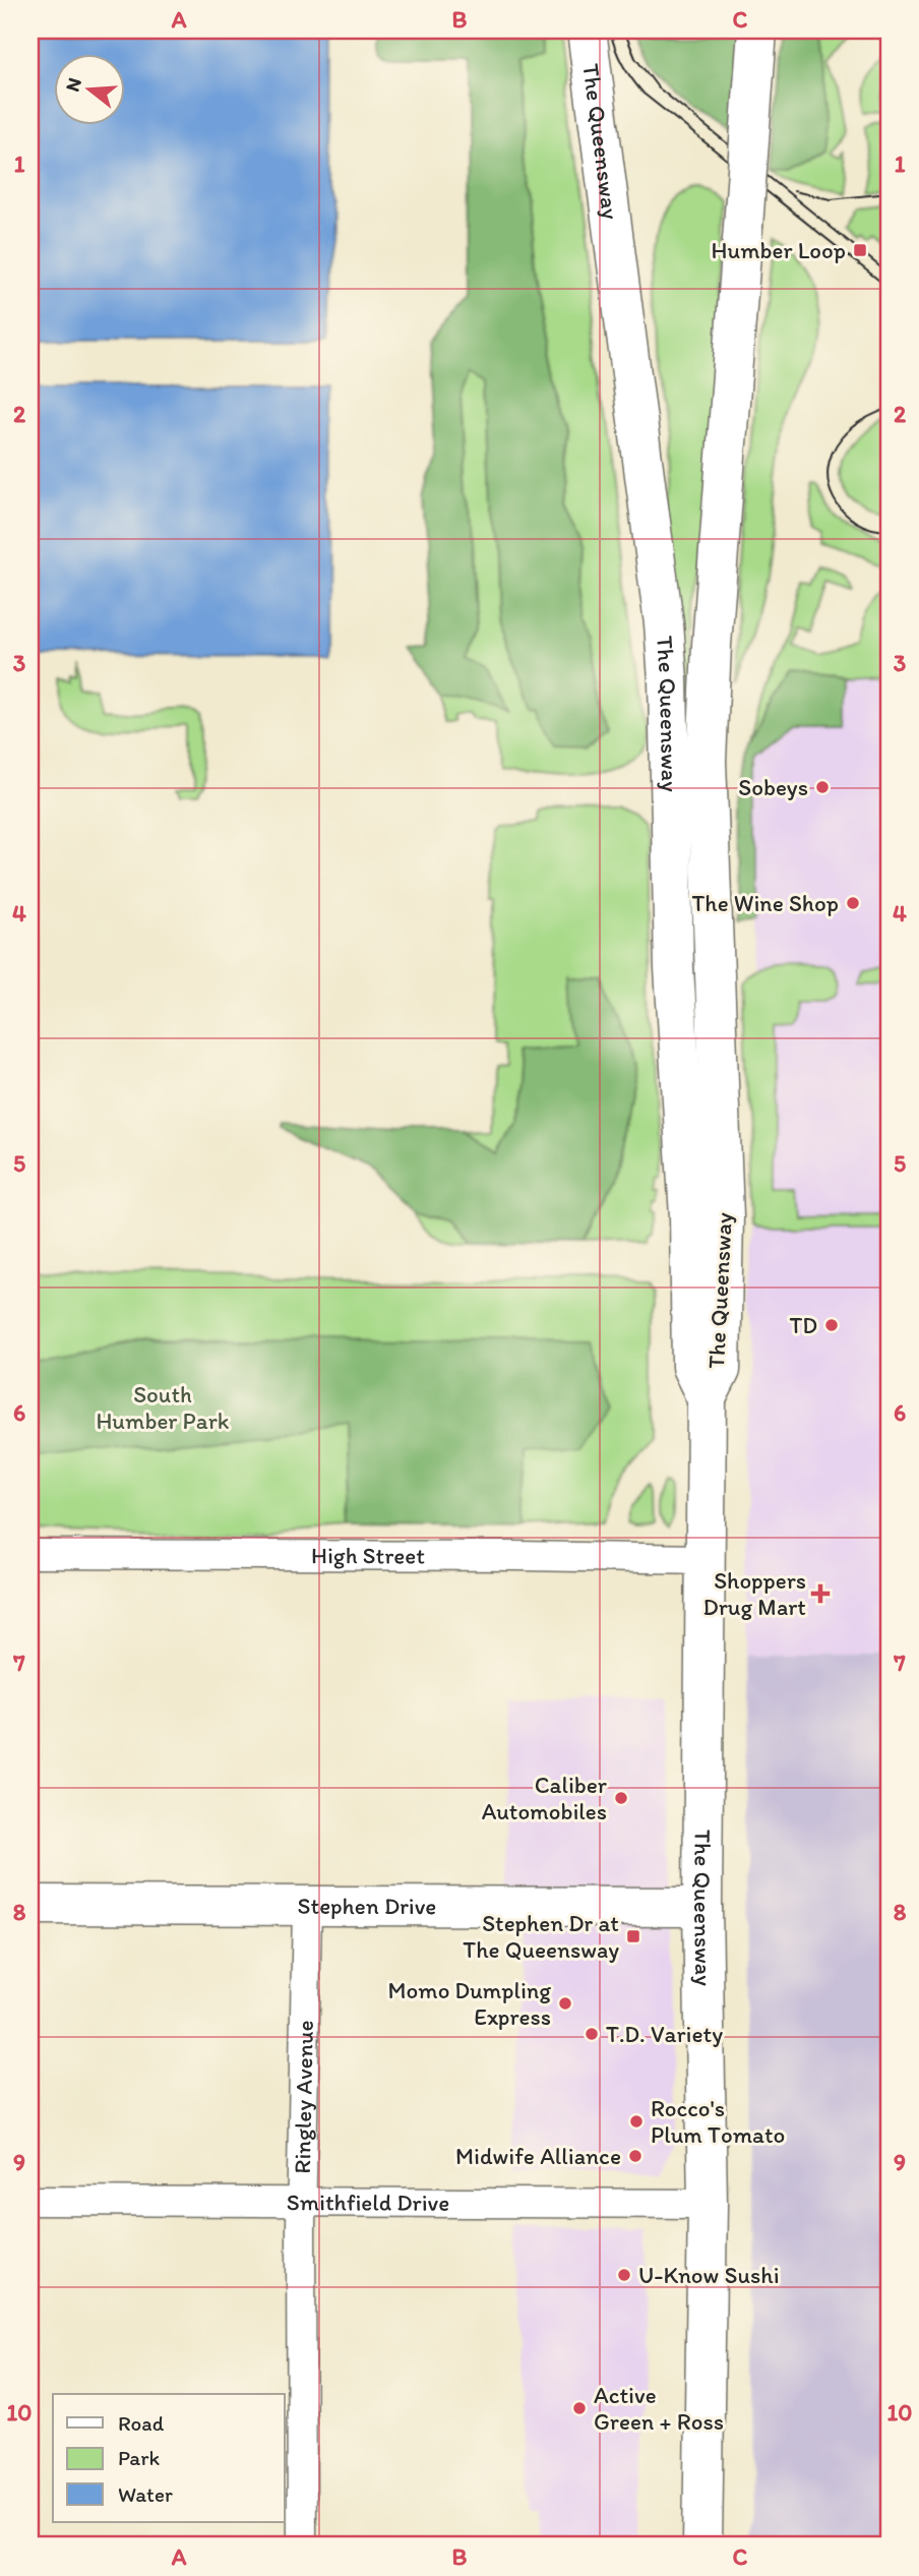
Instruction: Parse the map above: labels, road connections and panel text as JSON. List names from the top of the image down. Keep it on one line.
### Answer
{"streets":{"main road":["The Queensway","Stephen Drive"],"street":["High Street","Ringley Avenue","Smithfield Drive"]},"crossings":[["The Queensway","High Street"],["The Queensway","Stephen Drive"],["The Queensway","Smithfield Drive"],["Stephen Drive","Ringley Avenue"],["Ringley Avenue","Smithfield Drive"]],"parks":["South Humber Park"],"places":{"transit":["Humber Loop","Stephen Dr at The Queensway"],"other":["Sobeys","The Wine Shop","TD","Caliber Automobiles","Momo Dumpling Express","T.D. Variety","Rocco's Plum Tomato","Midwife Alliance","U-Know Sushi","Active Green + Ross"],"health":["Shoppers Drug Mart"]},"legend":["Road","Park","Water"],"north":"left","grid":{"columns":["A","B","C"],"rows":["1","2","3","4","5","6","7","8","9","10"]}}
